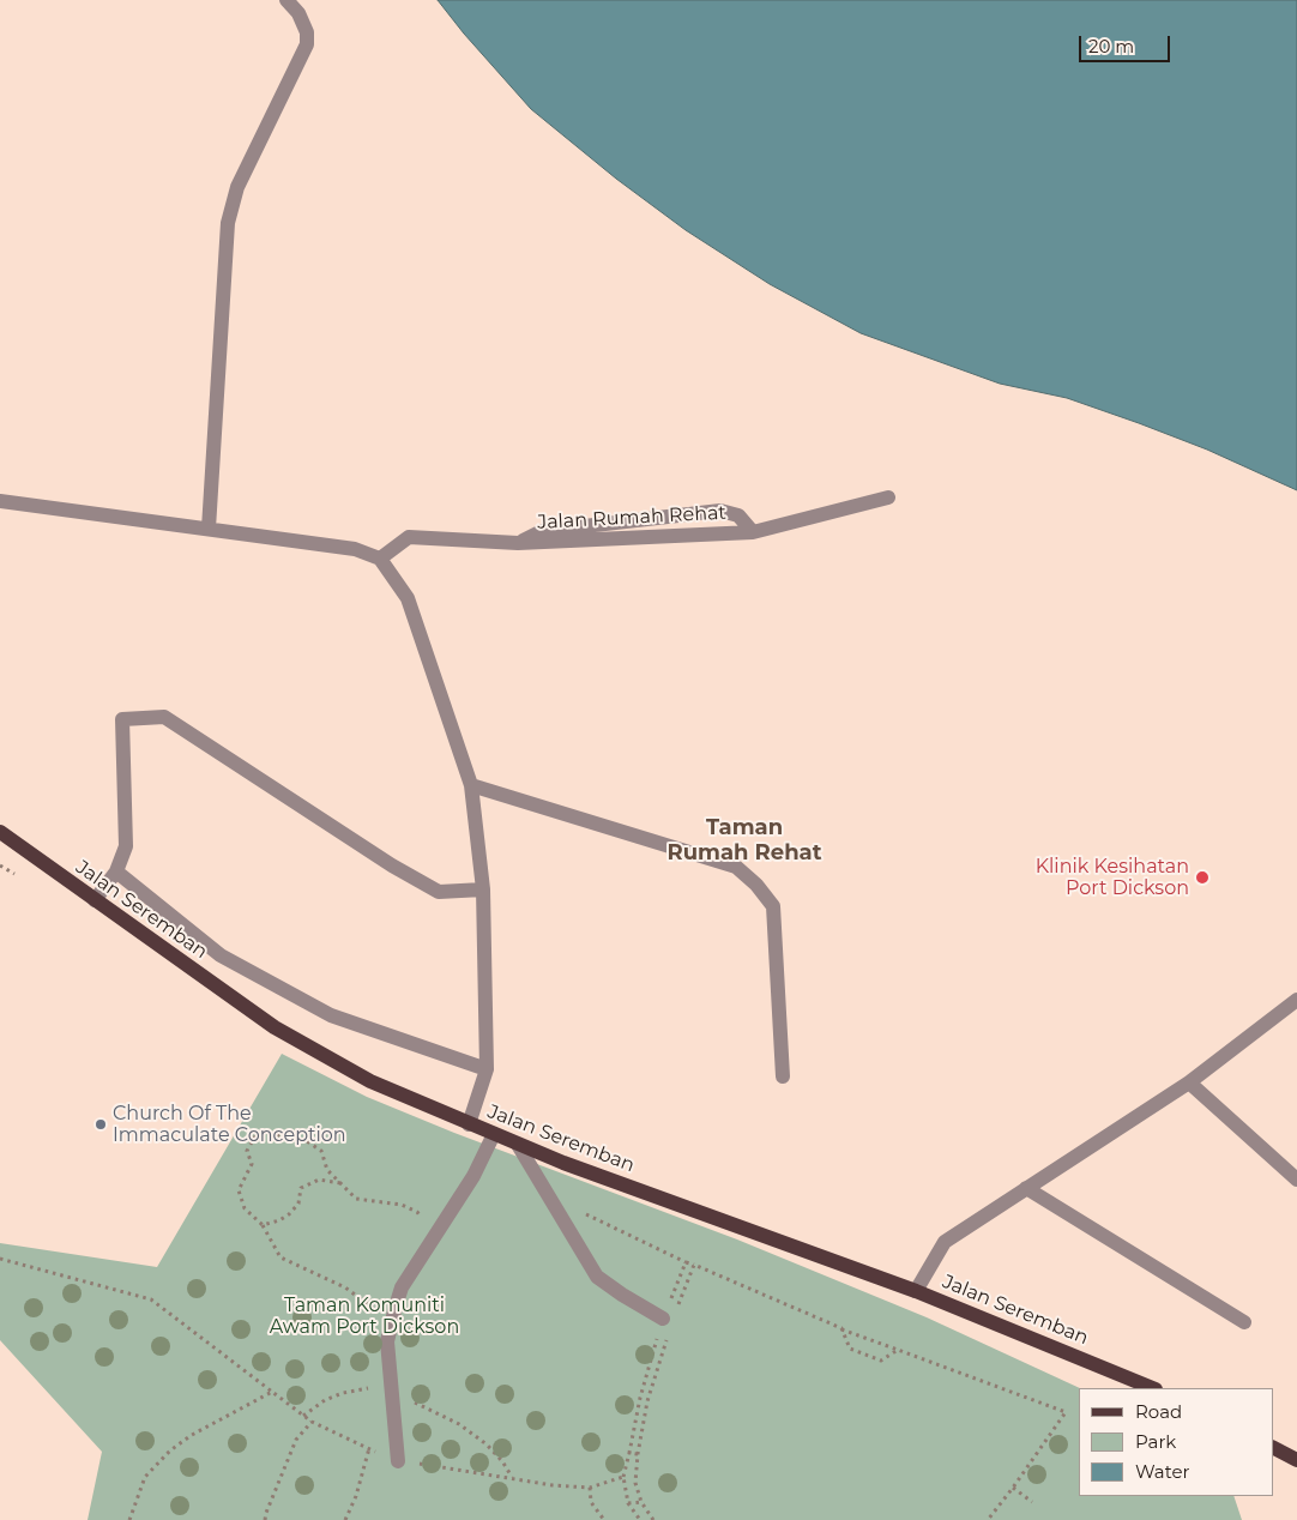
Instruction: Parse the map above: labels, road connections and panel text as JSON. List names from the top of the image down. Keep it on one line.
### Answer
{"streets":{"main road":["Jalan Seremban"],"street":["Jalan Rumah Rehat"]},"districts":["Taman Rumah Rehat"],"parks":["Taman Komuniti Awam Port Dickson"],"places":["Klinik Kesihatan Port Dickson","Church Of The Immaculate Conception"],"legend":["Road","Park","Water"],"scale_bar":"20 m"}
